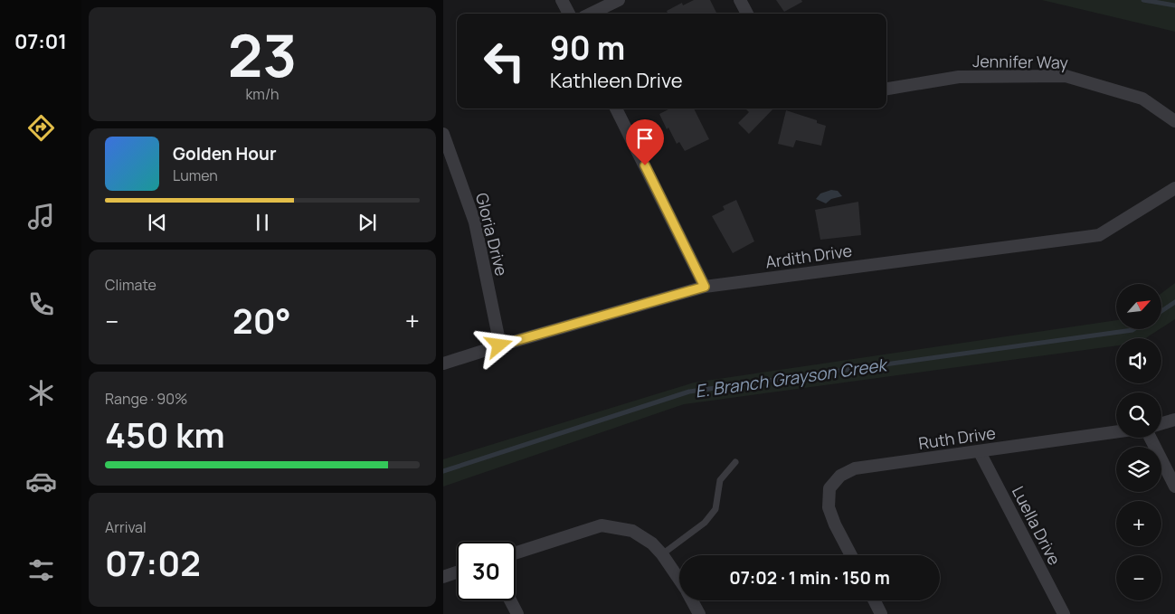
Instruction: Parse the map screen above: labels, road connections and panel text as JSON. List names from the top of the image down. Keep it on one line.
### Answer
{"streets":{"street":["Jennifer Way","Gloria Drive","Ardith Drive","Ruth Drive","Luella Drive"]},"crossings":[["Gloria Drive","Ardith Drive"],["Ruth Drive","Luella Drive"]],"water":["E. Branch Grayson Creek"],"north":"top right","page":{"tabs":"07:01","tile":[["23","km/h"],"Climate",["Range · 90%","450 km"],["Arrival","07:02"]],"turn":["90 m","Kathleen Drive"],"song":["Golden Hour","Lumen"],"map_buttons":["+","−"],"heat":["−","20°","+"],"limit":"30","trip":"07:02 · 1 min · 150 m"}}
